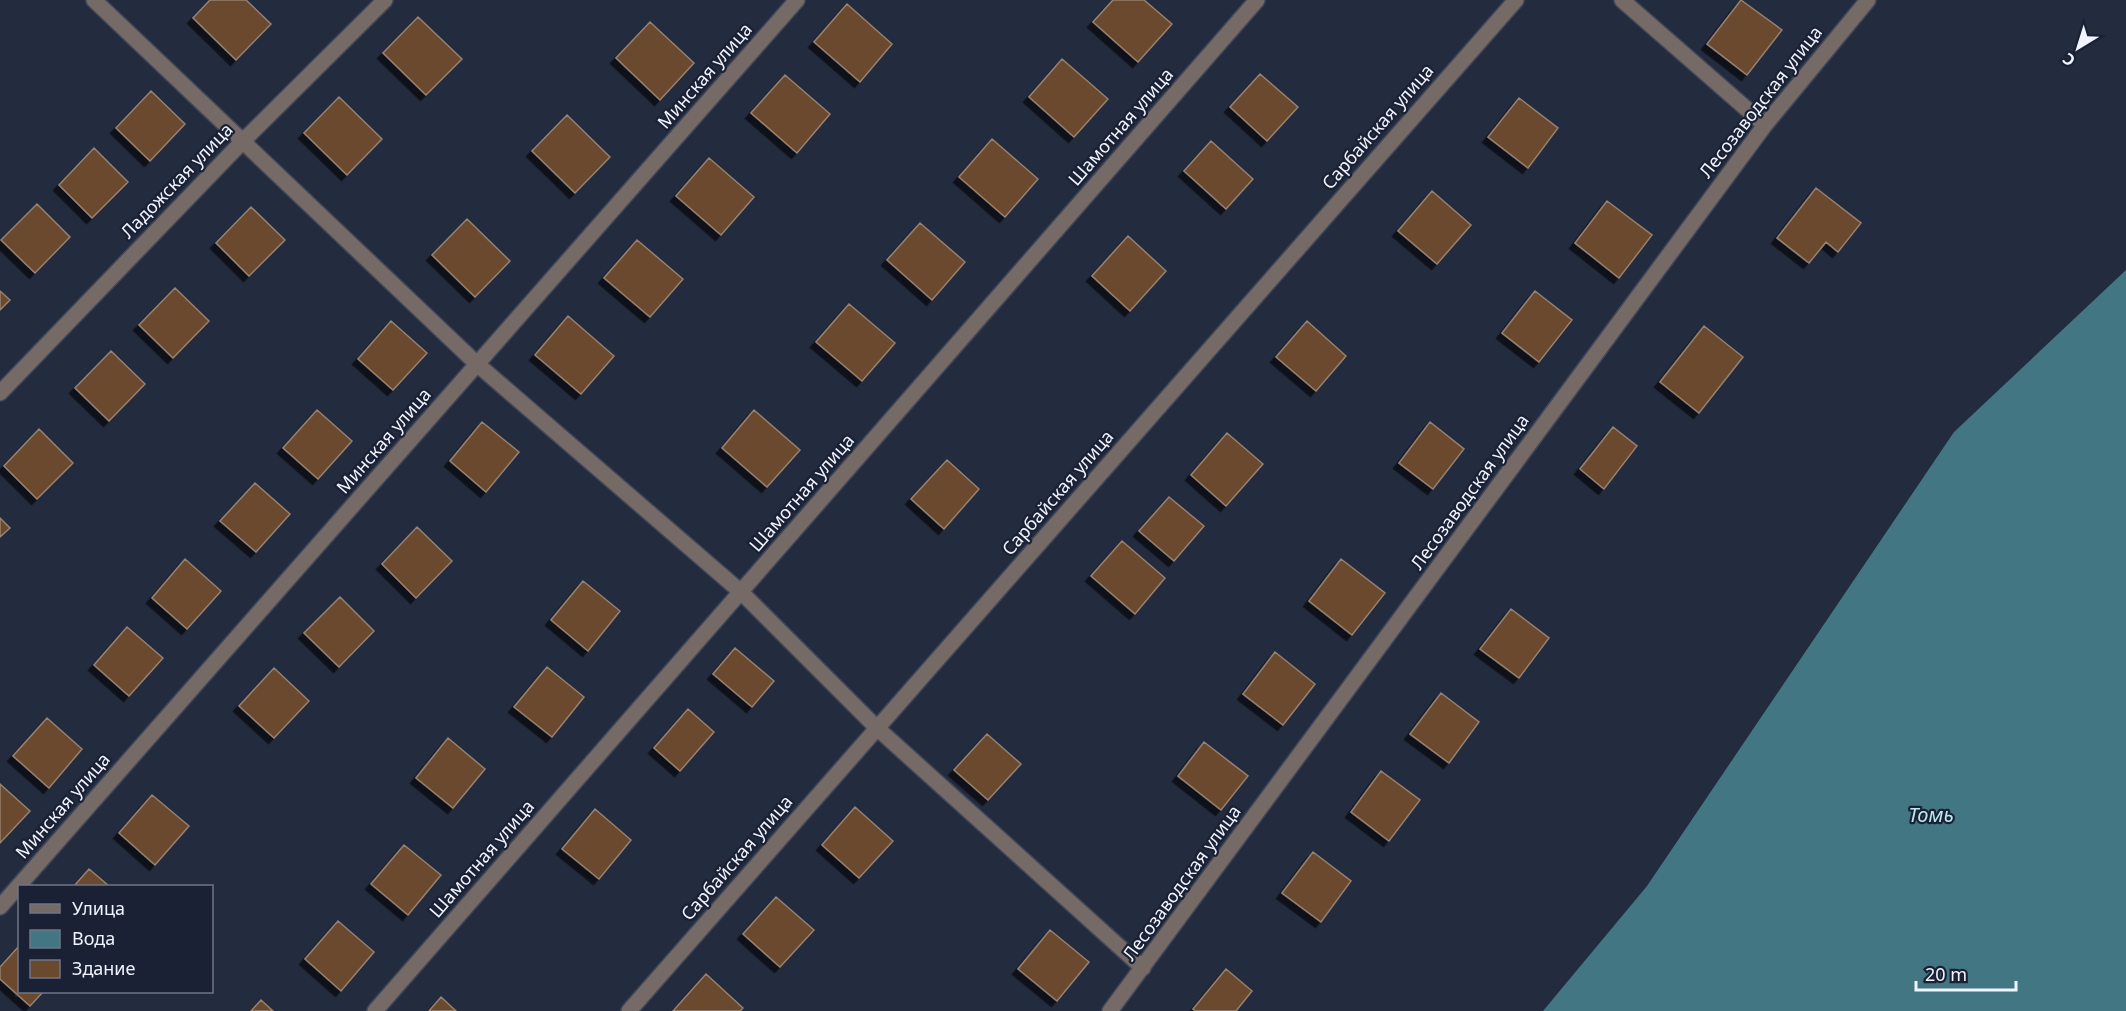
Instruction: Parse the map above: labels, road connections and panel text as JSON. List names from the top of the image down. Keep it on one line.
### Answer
{"streets":{"street":["Минская улица","Лесозаводская улица","Шамотная улица","Сарбайская улица","Ладожская улица"]},"water":["Томь"],"legend":["Улица","Вода","Здание"],"scale_bar":"20 m","north":"bottom left"}
